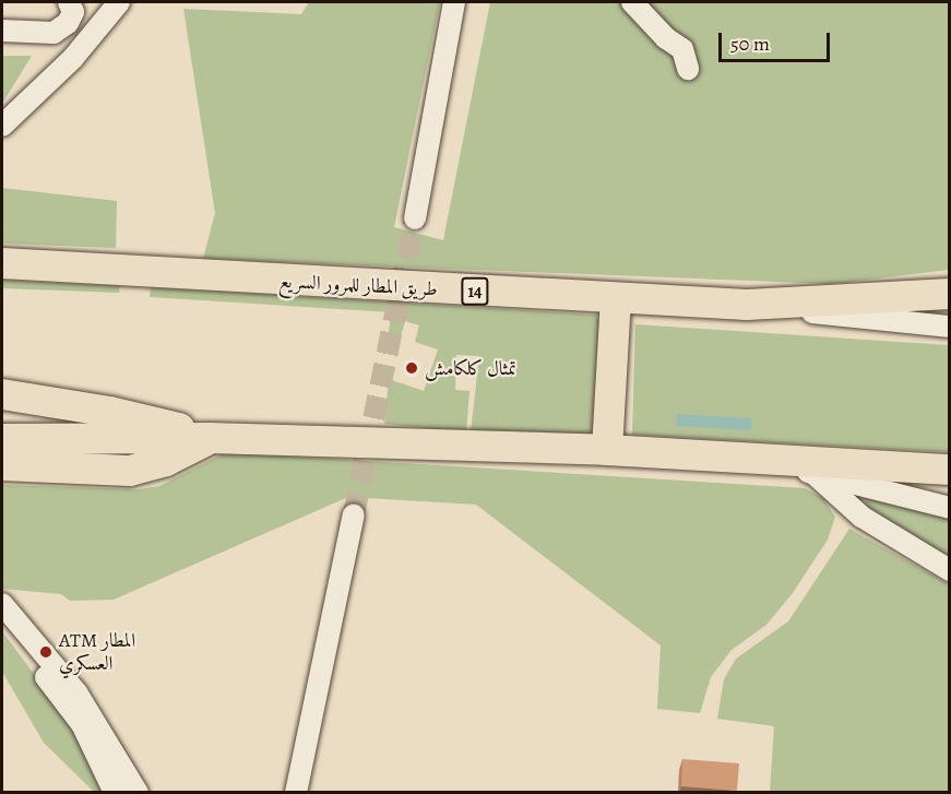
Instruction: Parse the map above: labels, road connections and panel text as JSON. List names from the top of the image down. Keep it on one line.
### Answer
{"streets":{"highway":["طريق المطار للمرور السريع","14"]},"places":["تمثال كلكامش","ATM المطار العسكري"],"scale_bar":"50 m"}
